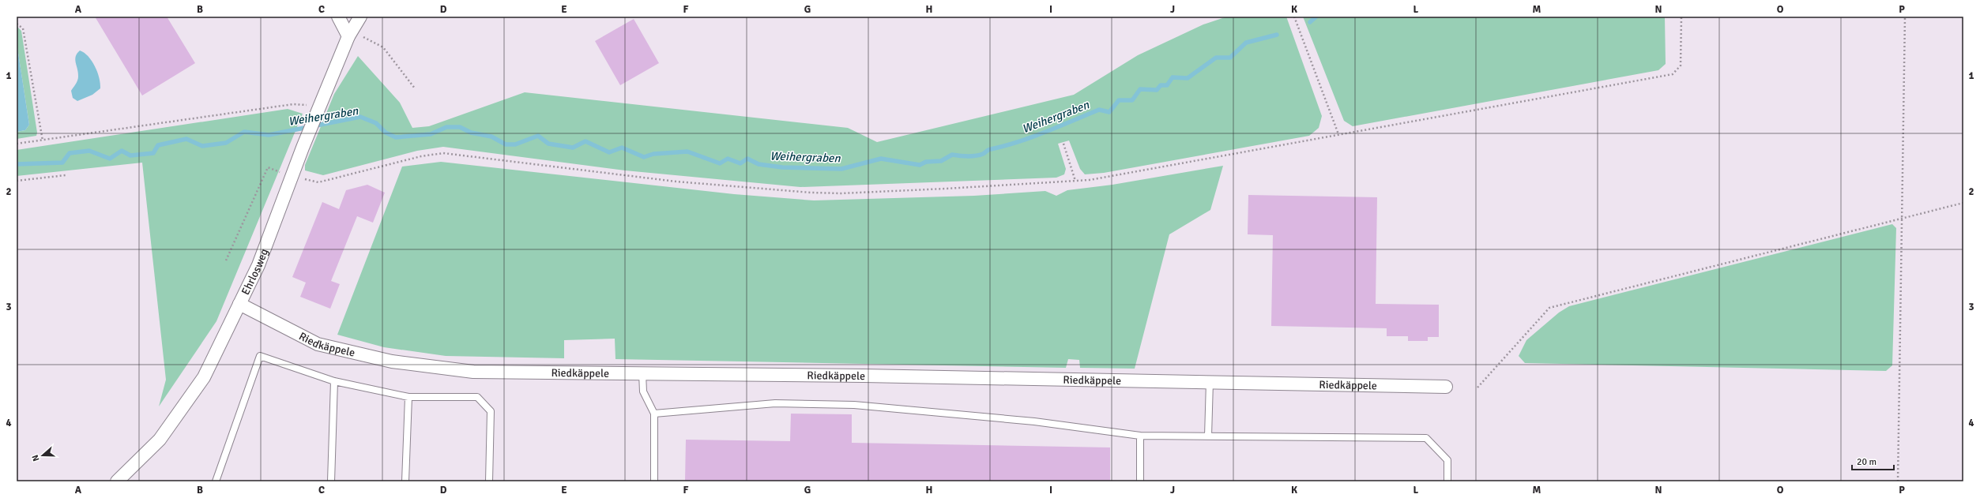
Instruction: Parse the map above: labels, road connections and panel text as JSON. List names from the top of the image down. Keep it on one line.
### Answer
{"streets":{"street":["Ehrlosweg","Riedkäppele"]},"crossings":[["Ehrlosweg","Riedkäppele"]],"water":["Weihergraben"],"scale_bar":"20 m","north":"left","grid":{"columns":["A","B","C","D","E","F","G","H","I","J","K","L","M","N","O","P"],"rows":["1","2","3","4"]}}
